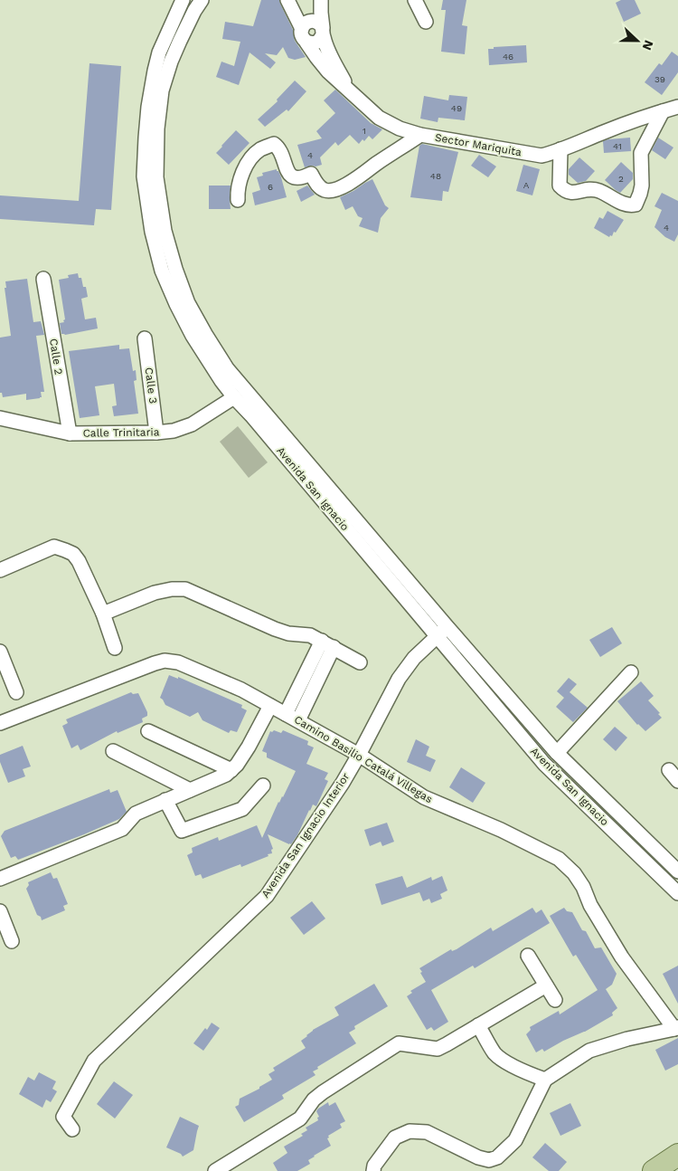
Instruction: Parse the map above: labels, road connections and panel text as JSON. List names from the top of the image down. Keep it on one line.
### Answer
{"streets":{"street":["Sector Mariquita","Calle 2","Calle 3","Calle Trinitaria","Avenida San Ignacio","Camino Basilio Catalá Villegas","Avenida San Ignacio Interior"]},"crossings":[["Calle 2","Calle Trinitaria"],["Calle 3","Calle Trinitaria"],["Calle Trinitaria","Avenida San Ignacio"],["Avenida San Ignacio","Avenida San Ignacio Interior"],["Camino Basilio Catalá Villegas","Avenida San Ignacio Interior"]],"house_numbers":["46","39","49","1","41","4","48","2","A","6","4"],"north":"right"}
